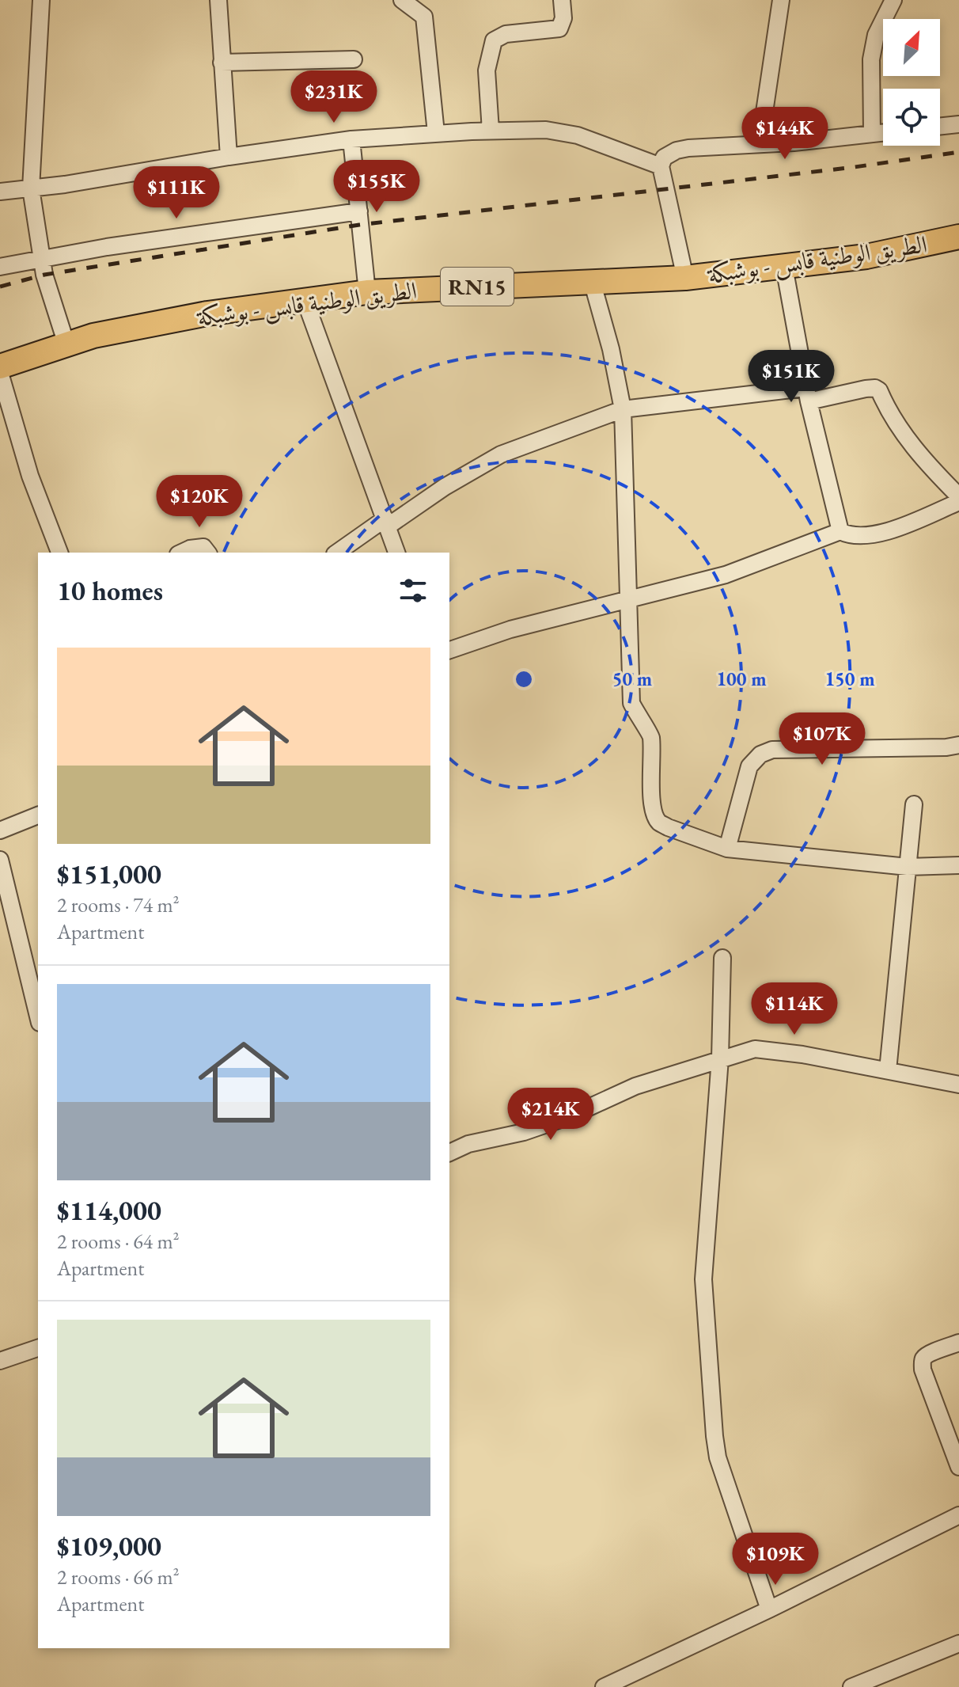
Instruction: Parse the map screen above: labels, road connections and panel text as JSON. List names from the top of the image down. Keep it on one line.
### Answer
{"streets":{"main road":["الطريق الوطنية قابس - بوشبكة","RN15"]},"north":"top right","page":{"price":["$231K","$144K","$155K","$111K","$151K","$120K","$107K","$114K","$214K","$109K"],"heading":"10 homes","list":[{"name":"$151,000","note":"2 rooms · 74 m² · Apartment"},{"name":"$114,000","note":"2 rooms · 64 m² · Apartment"},{"name":"$109,000","note":"2 rooms · 66 m² · Apartment"}]},"rings":["50 m","100 m","150 m"]}
